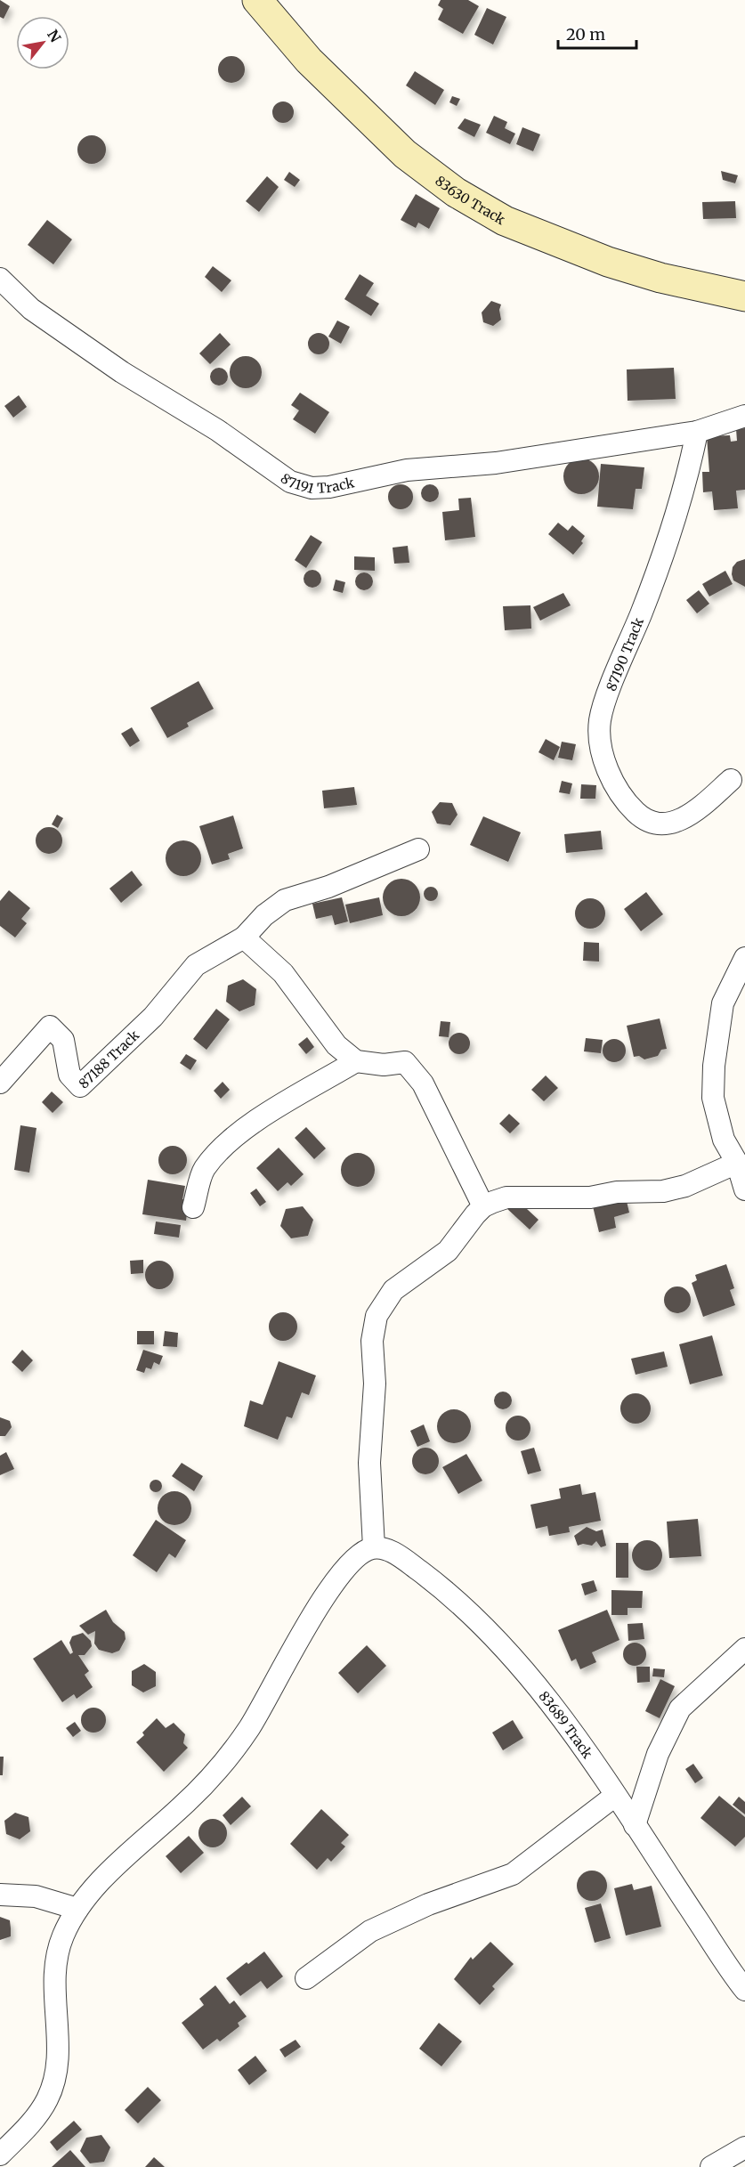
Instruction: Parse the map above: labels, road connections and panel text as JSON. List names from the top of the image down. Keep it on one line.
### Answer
{"streets":{"street":["83630 Track","87191 Track","87190 Track","87188 Track","83689 Track"]},"crossings":[["87191 Track","87190 Track"]],"scale_bar":"20 m","north":"top right"}
